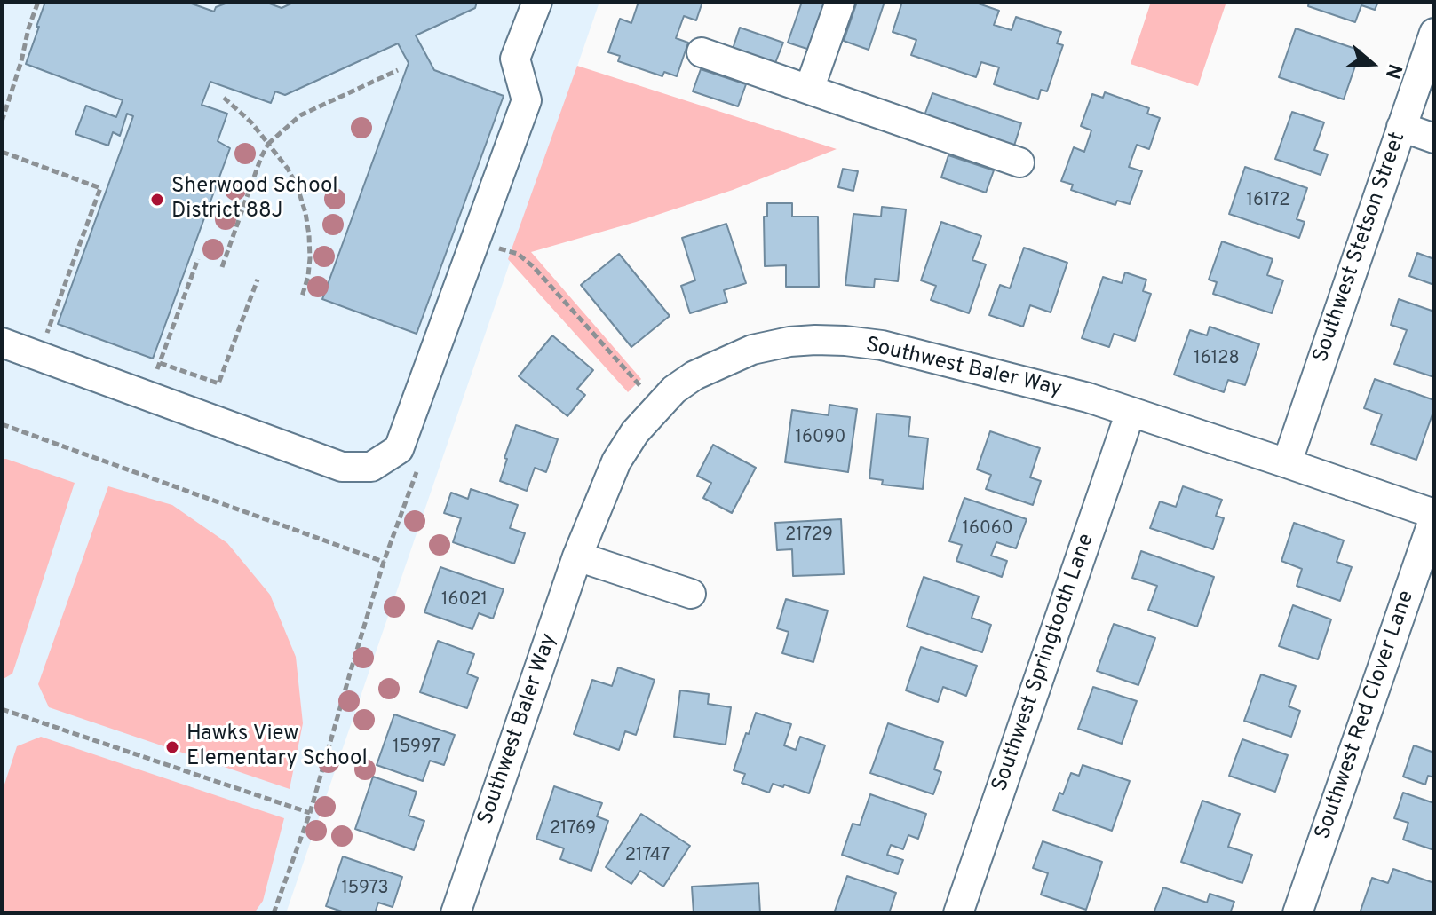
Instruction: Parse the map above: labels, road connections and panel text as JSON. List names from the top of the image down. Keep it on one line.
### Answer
{"streets":{"street":["Southwest Stetson Street","Southwest Baler Way","Southwest Springtooth Lane","Southwest Red Clover Lane"]},"crossings":[["Southwest Stetson Street","Southwest Baler Way"],["Southwest Baler Way","Southwest Springtooth Lane"],["Southwest Baler Way","Southwest Red Clover Lane"]],"places":["Sherwood School District 88J","Hawks View Elementary School"],"house_numbers":["16172","16128","16090","16060","21729","16021","15997","21769","21747","15973"],"north":"right"}
